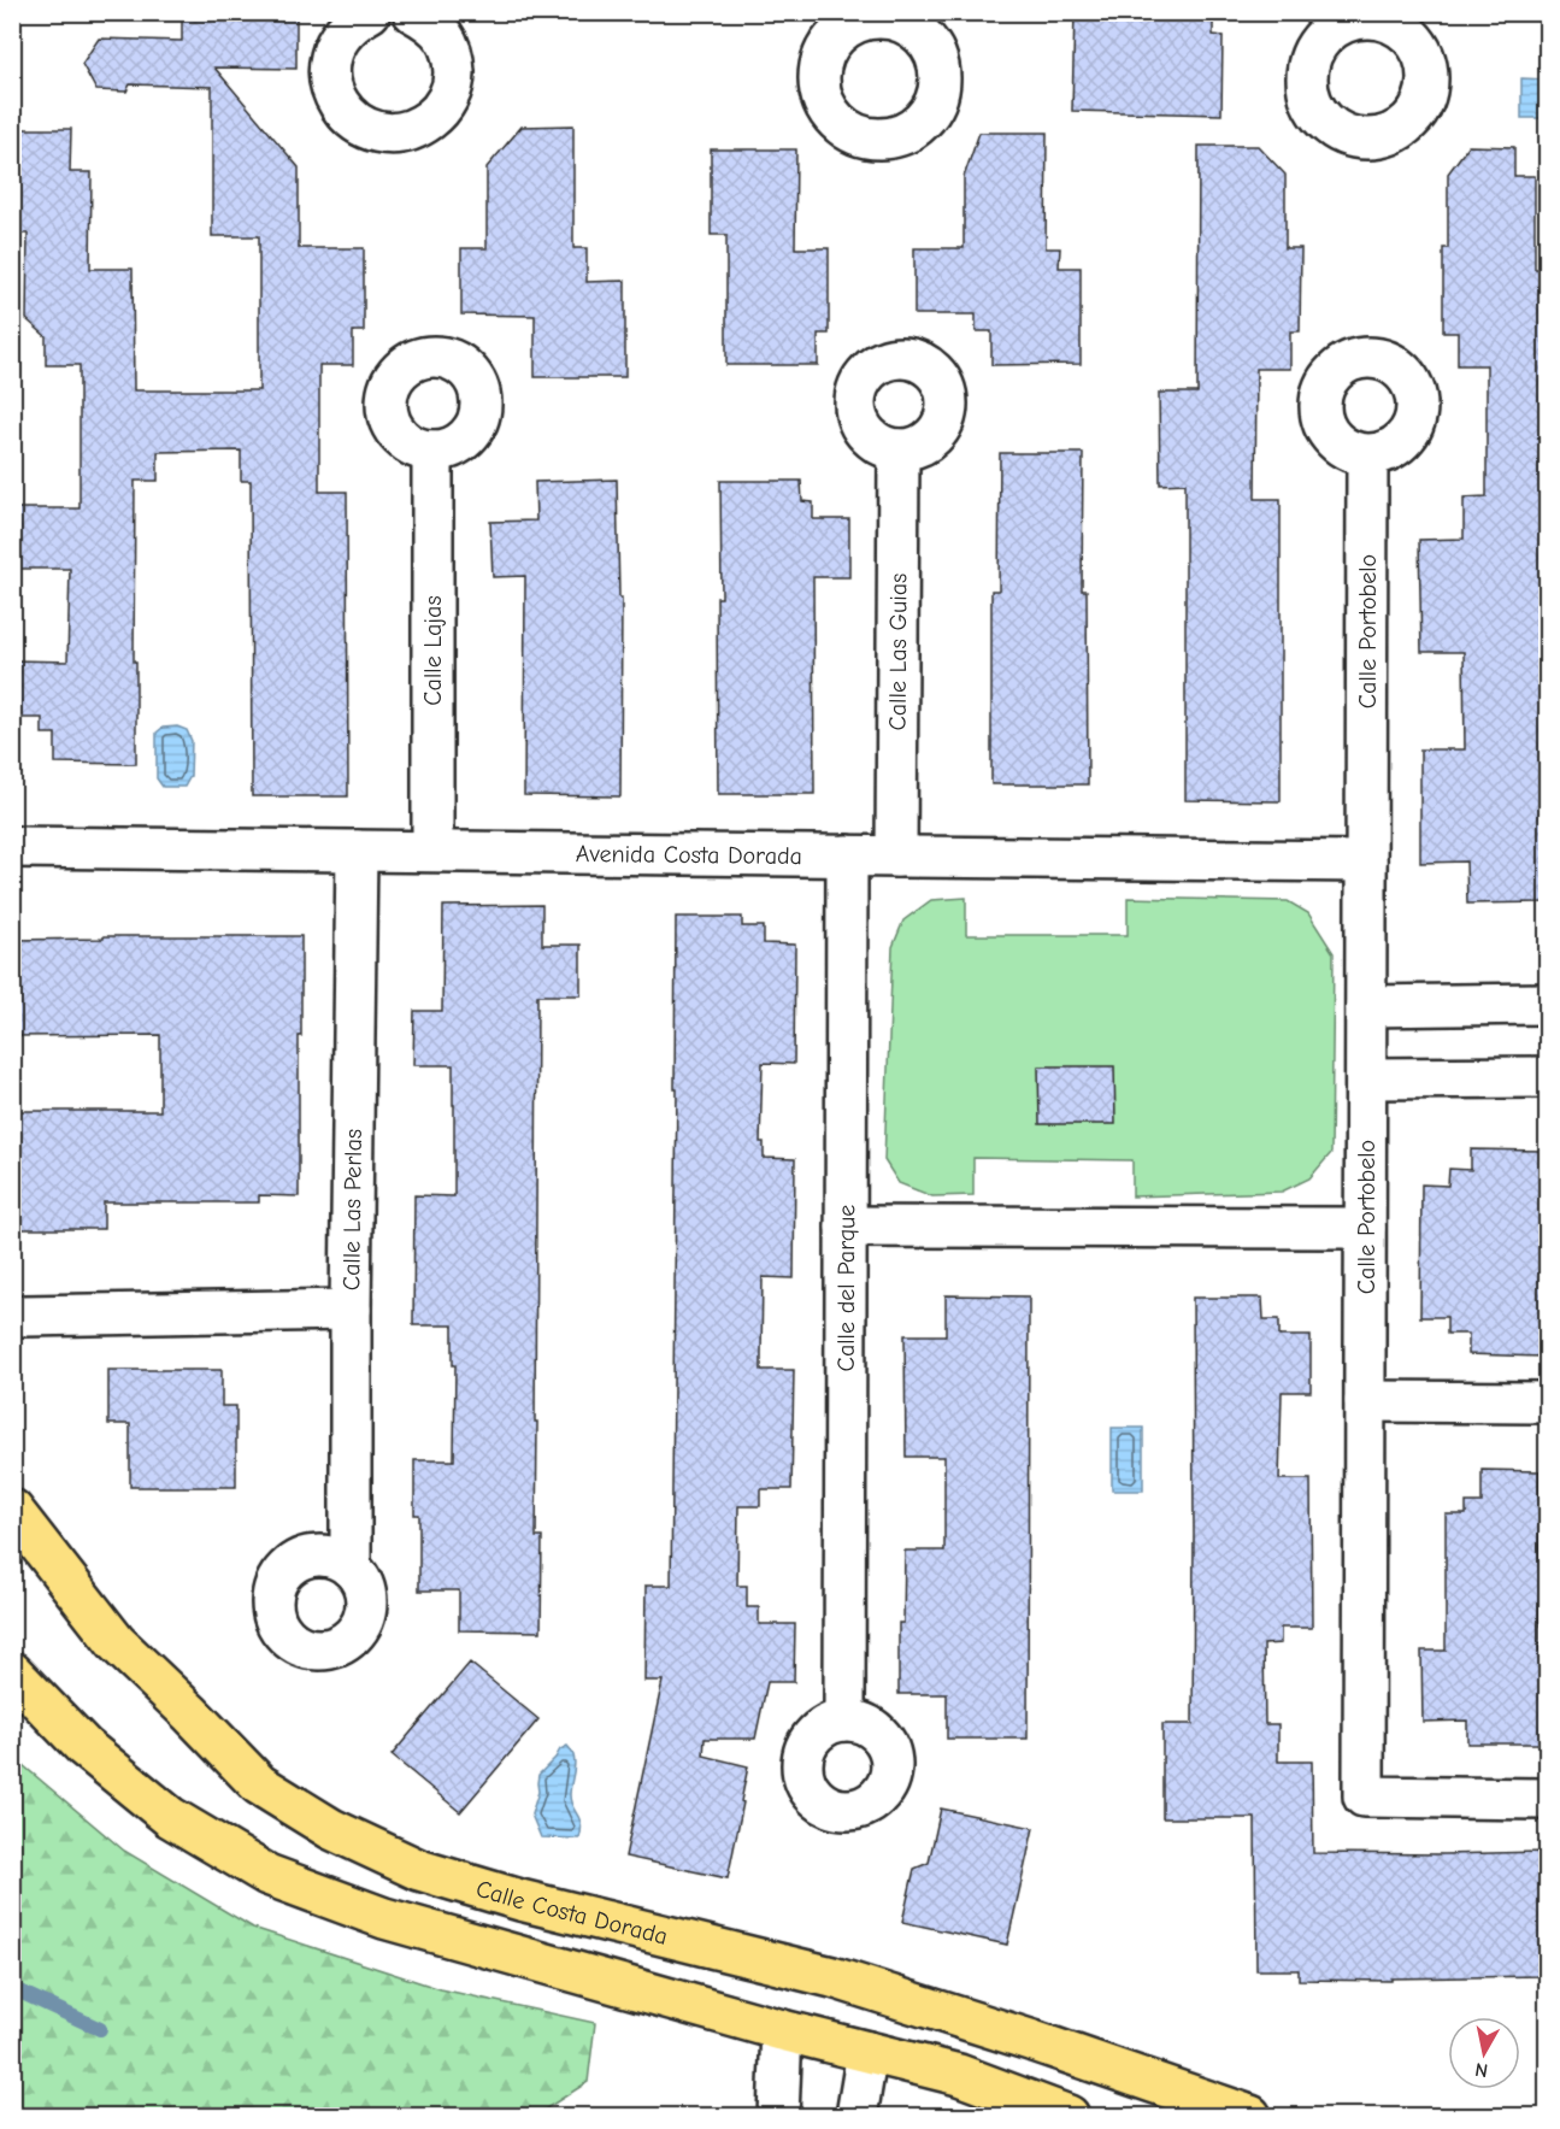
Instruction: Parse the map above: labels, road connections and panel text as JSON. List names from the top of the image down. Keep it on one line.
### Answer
{"streets":{"main road":["Calle Costa Dorada"],"street":["Calle Portobelo","Calle Lajas","Calle Las Guias","Avenida Costa Dorada","Calle Las Perlas","Calle del Parque"]},"crossings":[["Calle Portobelo","Avenida Costa Dorada"],["Calle Lajas","Avenida Costa Dorada"],["Calle Las Guias","Avenida Costa Dorada"],["Avenida Costa Dorada","Calle Las Perlas"],["Avenida Costa Dorada","Calle del Parque"]],"north":"bottom"}
